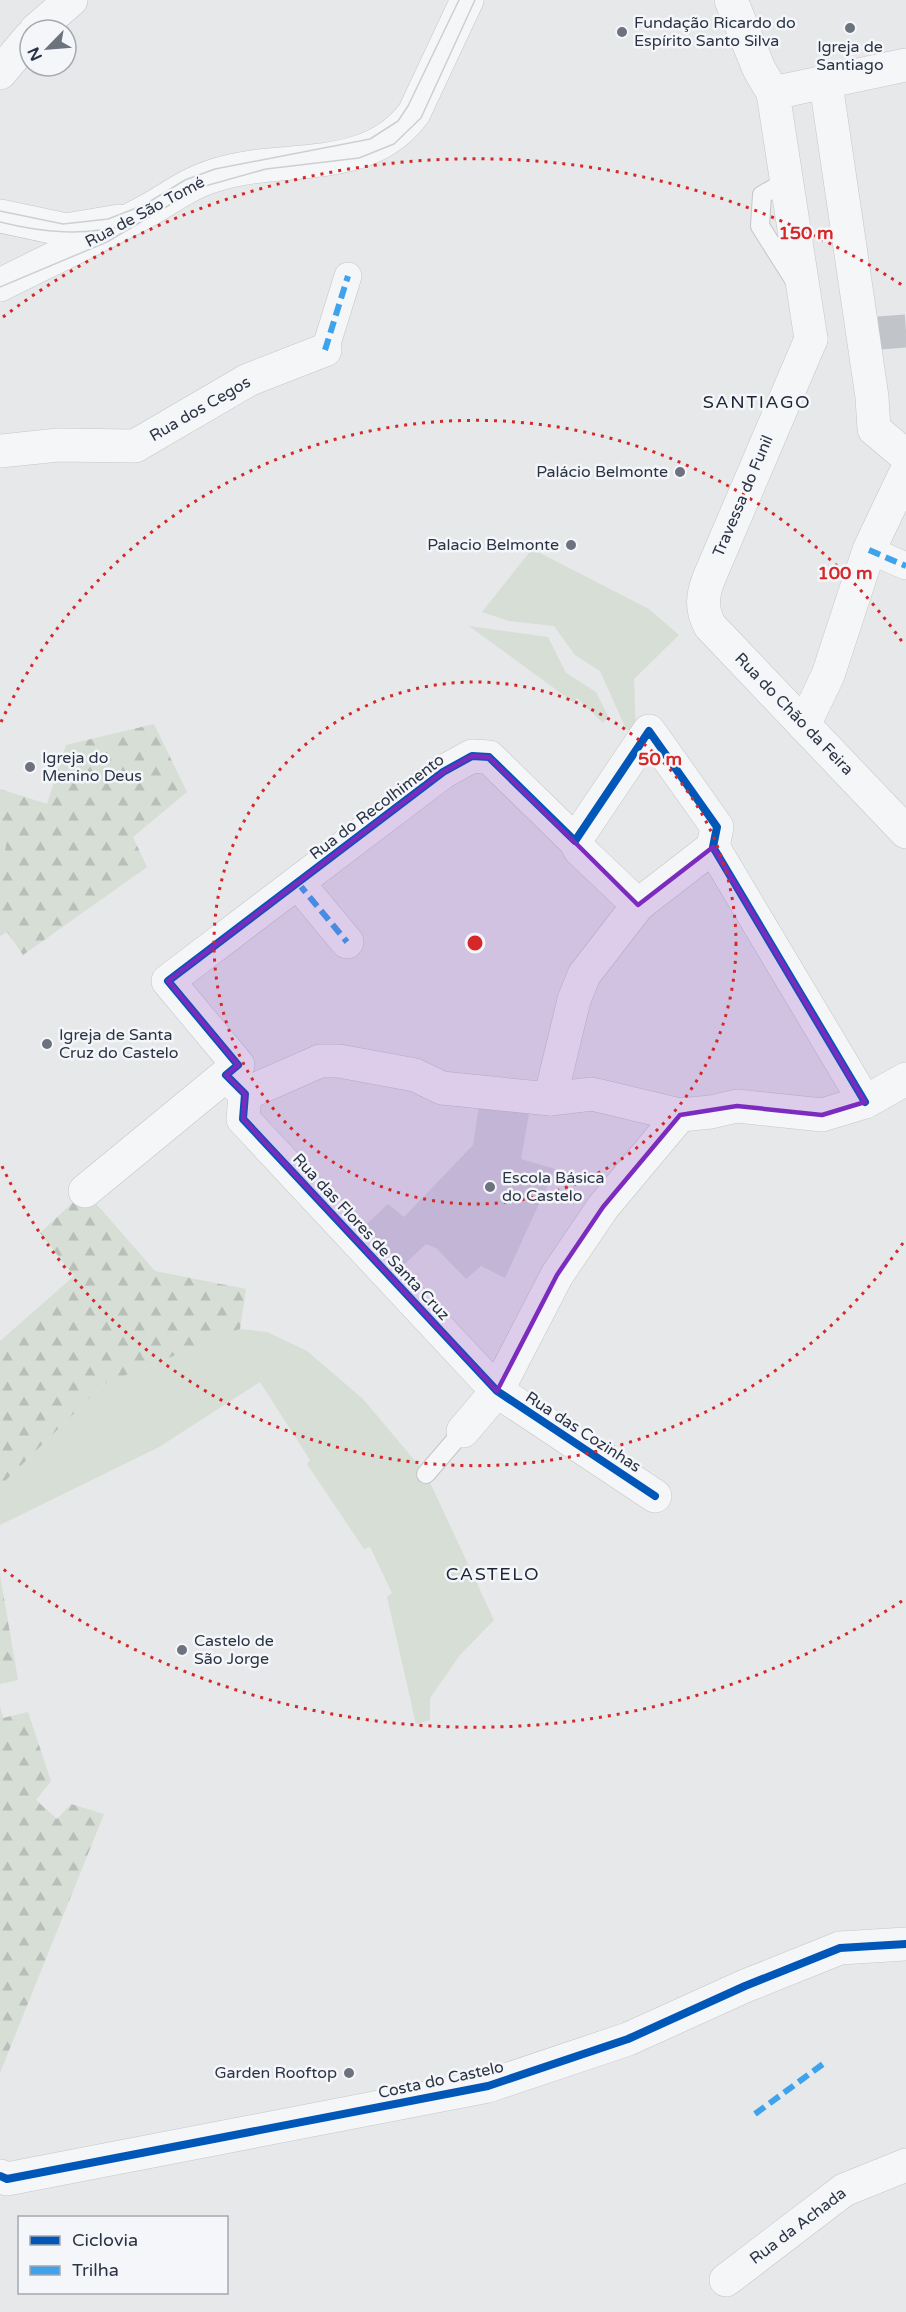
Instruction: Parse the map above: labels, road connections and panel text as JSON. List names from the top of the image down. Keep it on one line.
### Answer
{"streets":{"street":["Rua de São Tomé","Rua dos Cegos","Travessa do Funil","Rua do Chão da Feira","Rua do Recolhimento","Rua das Flores de Santa Cruz","Rua das Cozinhas","Costa do Castelo","Rua da Achada"]},"crossings":[["Travessa do Funil","Rua do Chão da Feira"],["Rua do Recolhimento","Rua das Flores de Santa Cruz"],["Rua das Flores de Santa Cruz","Rua das Cozinhas"]],"districts":["SANTIAGO","CASTELO"],"places":["Igreja de Santiago","Fundação Ricardo do Espírito Santo Silva","Palácio Belmonte","Palacio Belmonte","Igreja do Menino Deus","Igreja de Santa Cruz do Castelo","Escola Básica do Castelo","Castelo de São Jorge","Garden Rooftop"],"legend":["Ciclovia","Trilha"],"north":"bottom left","rings":["150 m","100 m","50 m"]}
